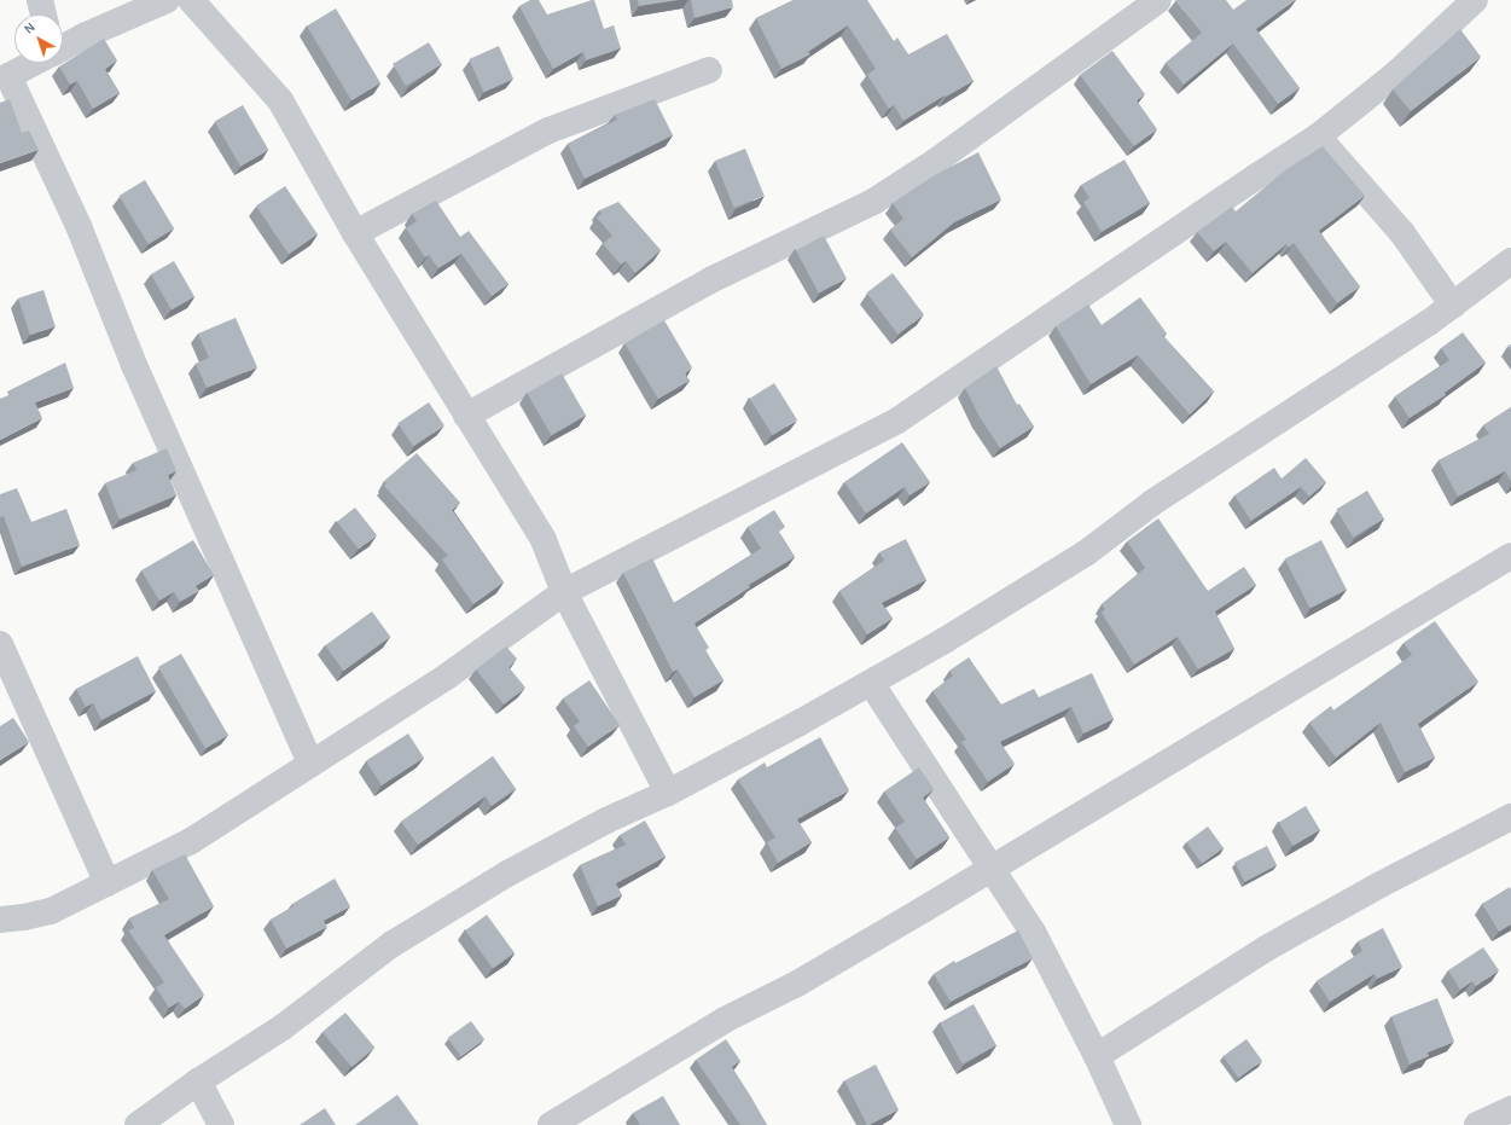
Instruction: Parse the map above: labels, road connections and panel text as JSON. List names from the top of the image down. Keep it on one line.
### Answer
{"north":"top left"}
